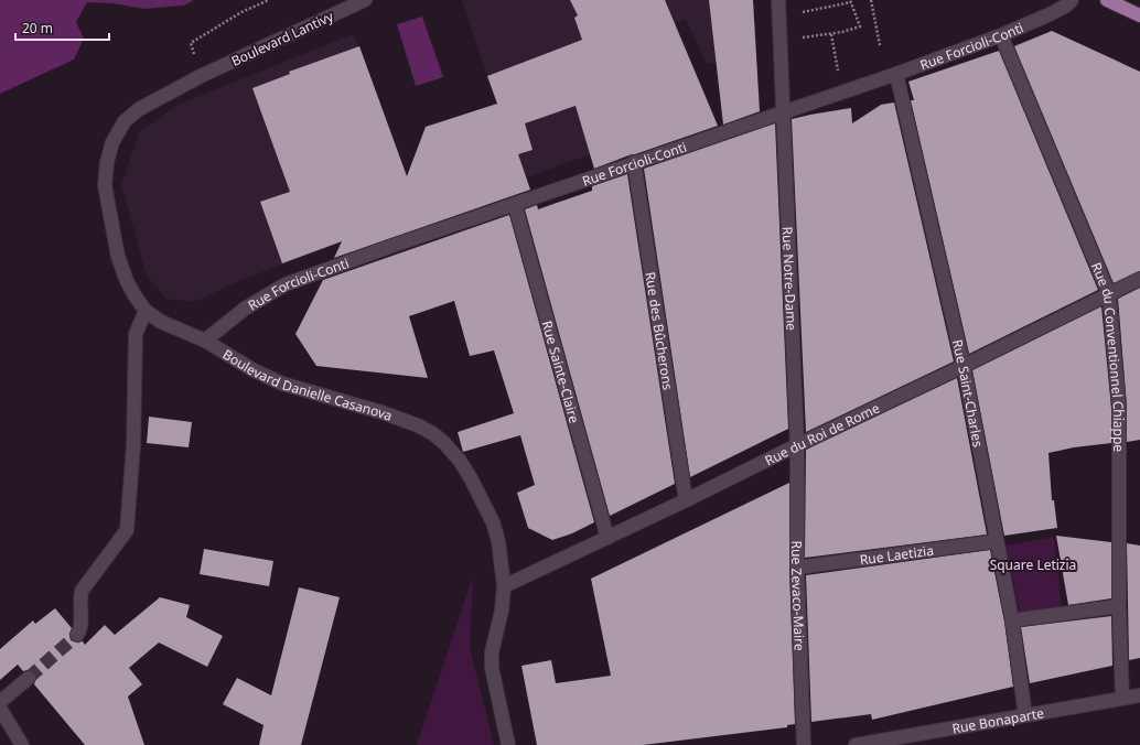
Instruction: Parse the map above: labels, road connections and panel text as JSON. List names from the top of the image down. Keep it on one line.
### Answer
{"streets":{"street":["Boulevard Lantivy","Rue Forcioli-Conti","Rue Notre-Dame","Rue des Bûcherons","Rue du Conventionnel Chiappe","Rue Sainte-Claire","Boulevard Danielle Casanova","Rue Saint-Charles","Rue du Roi de Rome","Rue Laetizia","Rue Zevaco-Maire","Rue Bonaparte"]},"crossings":[["Boulevard Lantivy","Boulevard Danielle Casanova"],["Rue Forcioli-Conti","Rue Notre-Dame"],["Rue Forcioli-Conti","Rue des Bûcherons"],["Rue Forcioli-Conti","Rue du Conventionnel Chiappe"],["Rue Forcioli-Conti","Rue Sainte-Claire"],["Rue Forcioli-Conti","Boulevard Danielle Casanova"],["Rue Forcioli-Conti","Rue Saint-Charles"],["Rue Notre-Dame","Rue du Roi de Rome"],["Rue Notre-Dame","Rue Zevaco-Maire"],["Rue des Bûcherons","Rue du Roi de Rome"],["Rue du Conventionnel Chiappe","Rue du Roi de Rome"],["Rue du Conventionnel Chiappe","Rue Bonaparte"],["Rue Sainte-Claire","Rue du Roi de Rome"],["Boulevard Danielle Casanova","Rue du Roi de Rome"],["Rue Saint-Charles","Rue du Roi de Rome"],["Rue Saint-Charles","Rue Laetizia"],["Rue Saint-Charles","Rue Bonaparte"],["Rue du Roi de Rome","Rue Zevaco-Maire"],["Rue Laetizia","Rue Zevaco-Maire"]],"parks":["Square Letizia"],"scale_bar":"20 m"}
